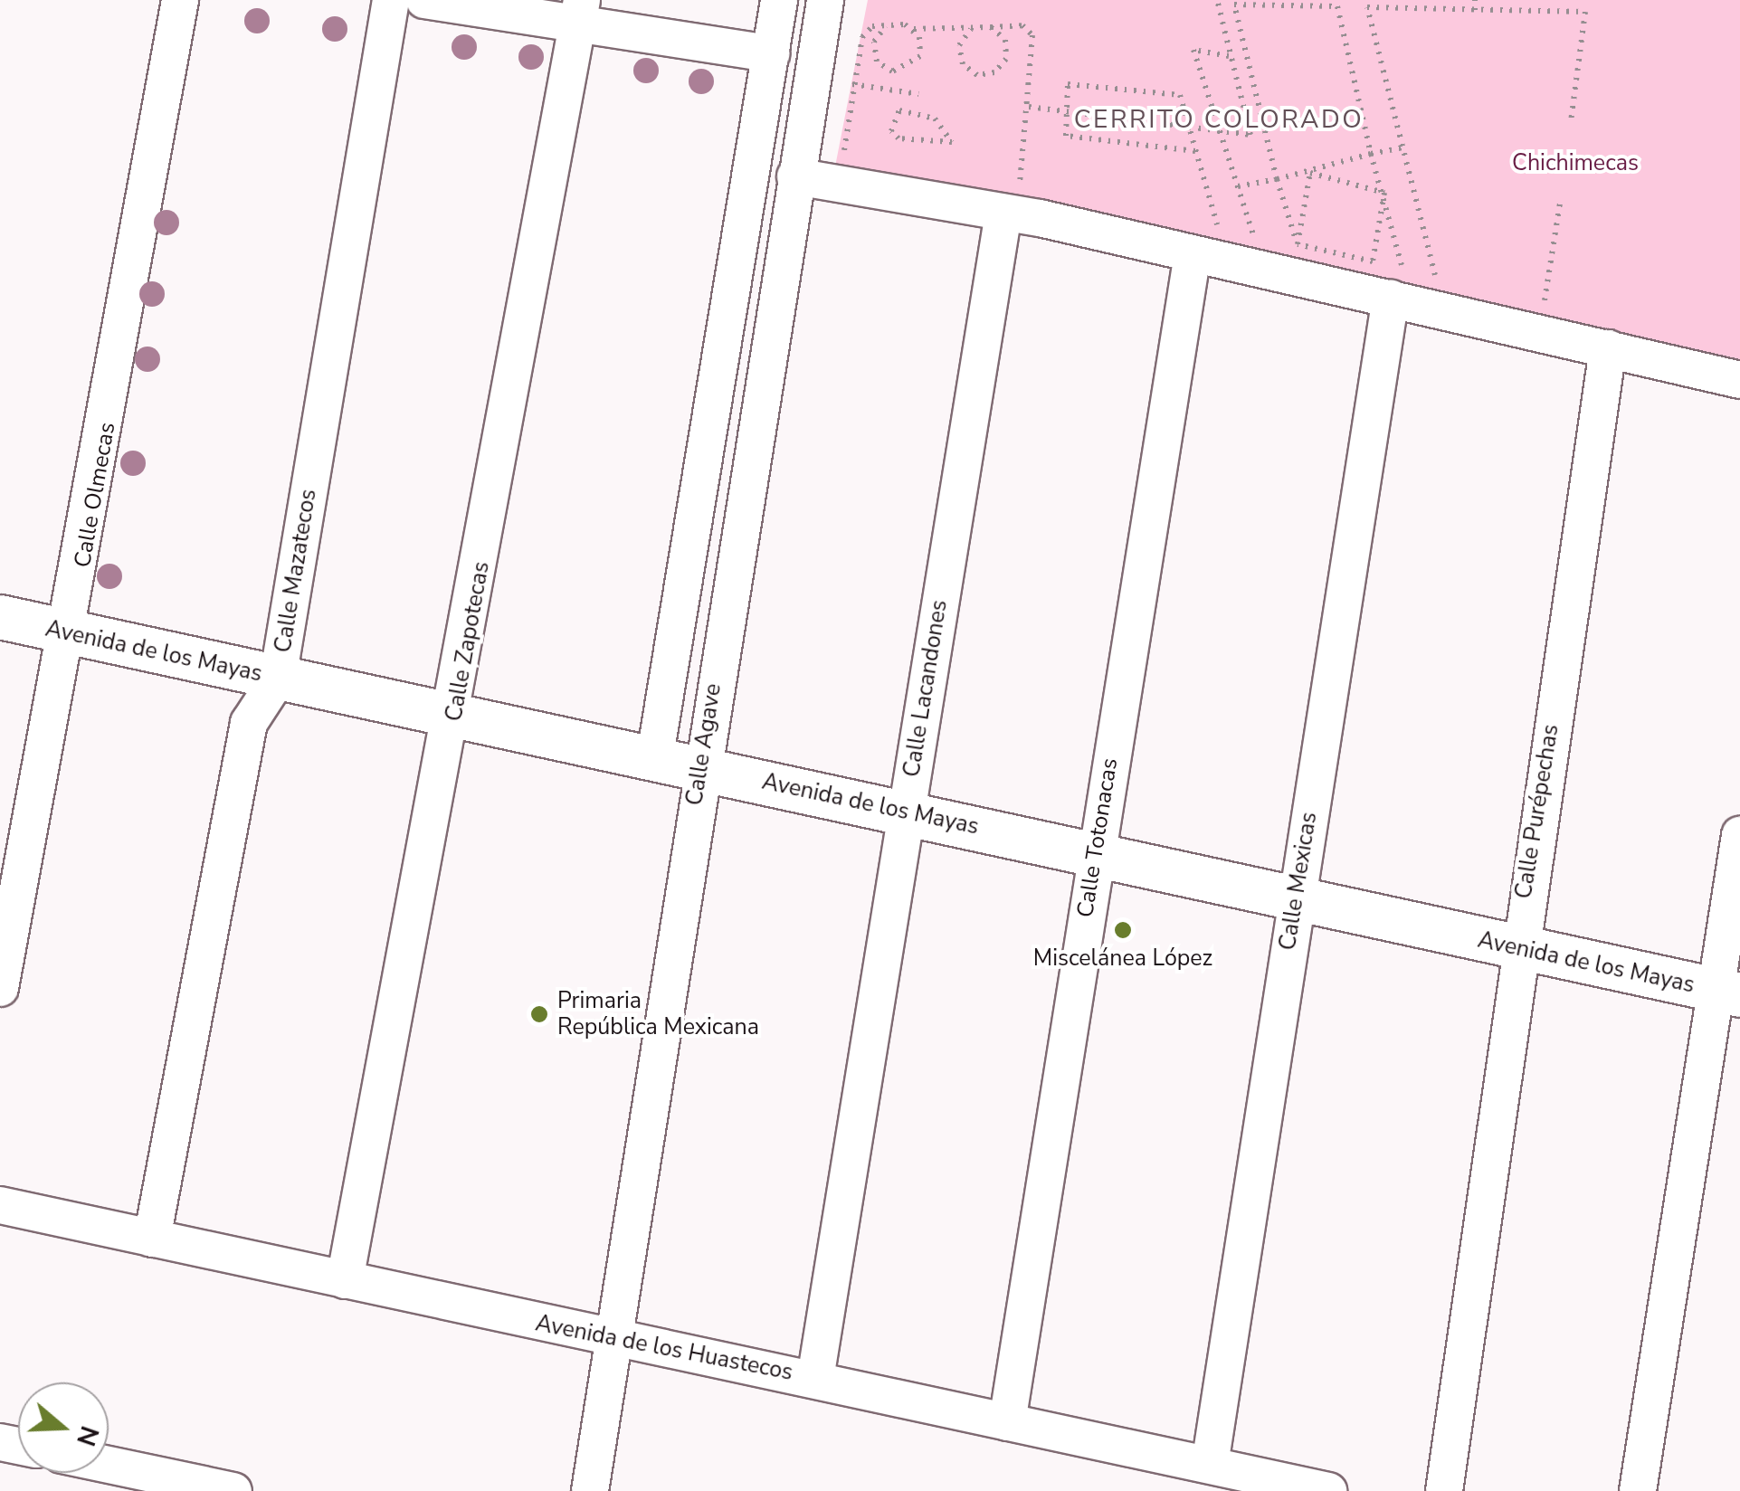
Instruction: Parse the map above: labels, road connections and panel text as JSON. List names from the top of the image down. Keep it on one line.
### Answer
{"streets":{"street":["Calle Olmecas","Calle Mazatecos","Calle Zapotecas","Avenida de los Mayas","Calle Lacandones","Calle Agave","Calle Purépechas","Calle Totonacas","Calle Mexicas","Avenida de los Huastecos"]},"crossings":[["Calle Olmecas","Avenida de los Mayas"],["Calle Mazatecos","Avenida de los Mayas"],["Calle Mazatecos","Avenida de los Huastecos"],["Calle Zapotecas","Avenida de los Mayas"],["Calle Zapotecas","Avenida de los Huastecos"],["Avenida de los Mayas","Calle Lacandones"],["Avenida de los Mayas","Calle Agave"],["Avenida de los Mayas","Calle Purépechas"],["Avenida de los Mayas","Calle Totonacas"],["Avenida de los Mayas","Calle Mexicas"],["Calle Lacandones","Avenida de los Huastecos"],["Calle Agave","Avenida de los Huastecos"],["Calle Totonacas","Avenida de los Huastecos"],["Calle Mexicas","Avenida de los Huastecos"]],"districts":["CERRITO COLORADO"],"parks":["Chichimecas"],"places":["Miscelánea López","Primaria República Mexicana"],"north":"right"}
